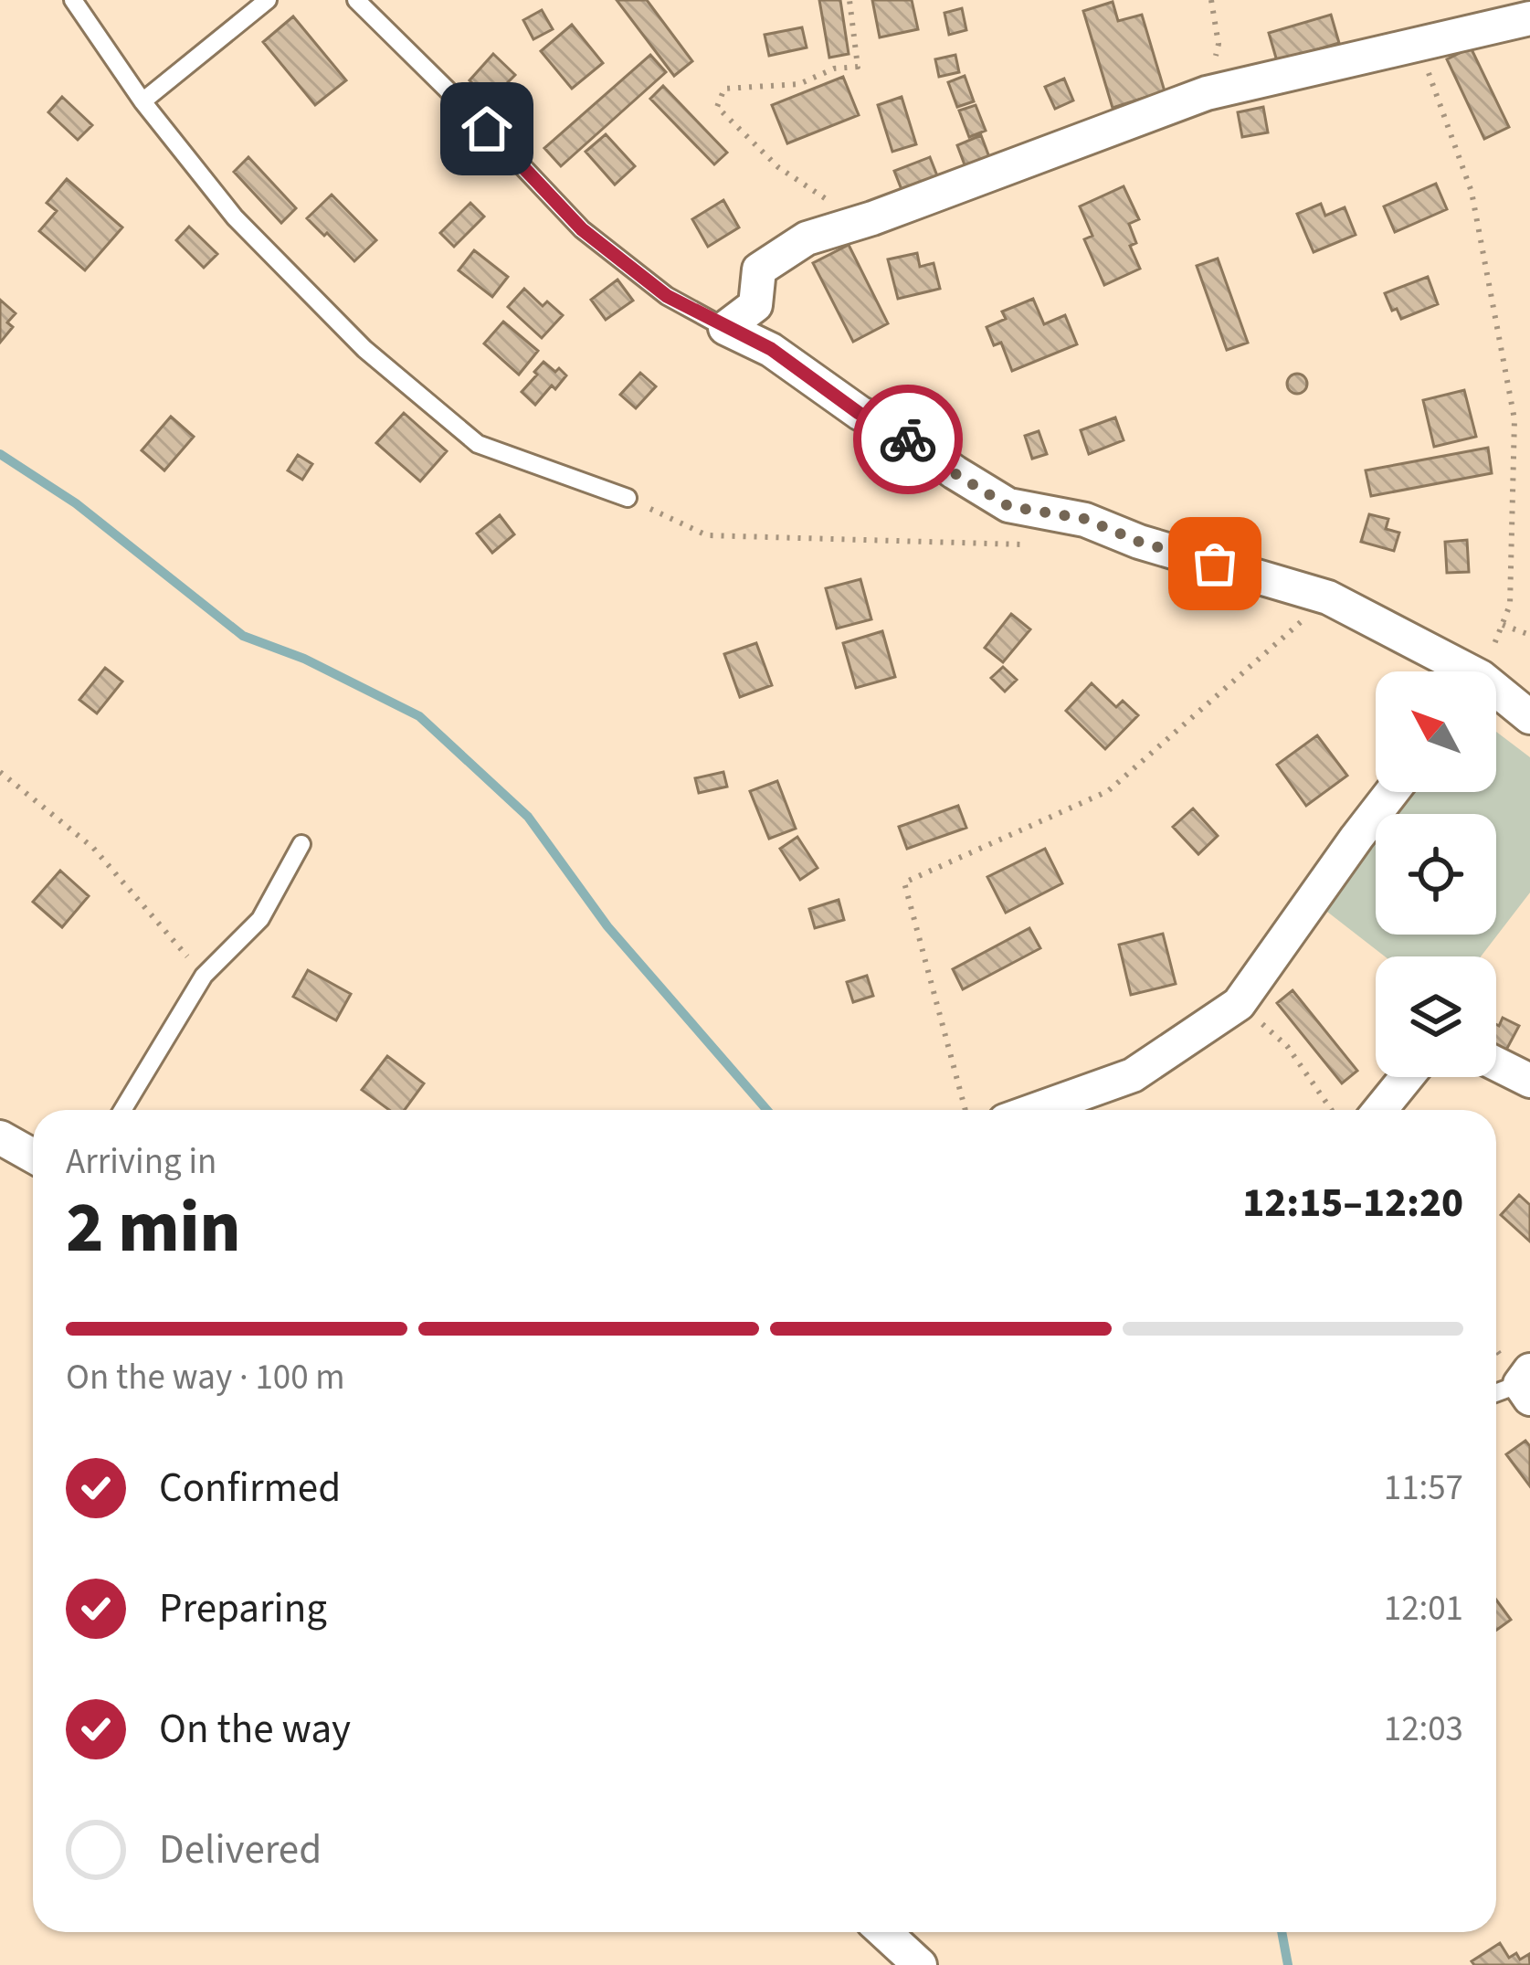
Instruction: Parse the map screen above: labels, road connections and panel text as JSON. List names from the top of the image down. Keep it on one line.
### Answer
{"north":"top left","page":{"heading":["2 min","Arriving in","12:15–12:20"],"bar":"On the way · 100 m","list":[["Confirmed","11:57"],["Preparing","12:01"],["On the way","12:03"],"Delivered"]}}
